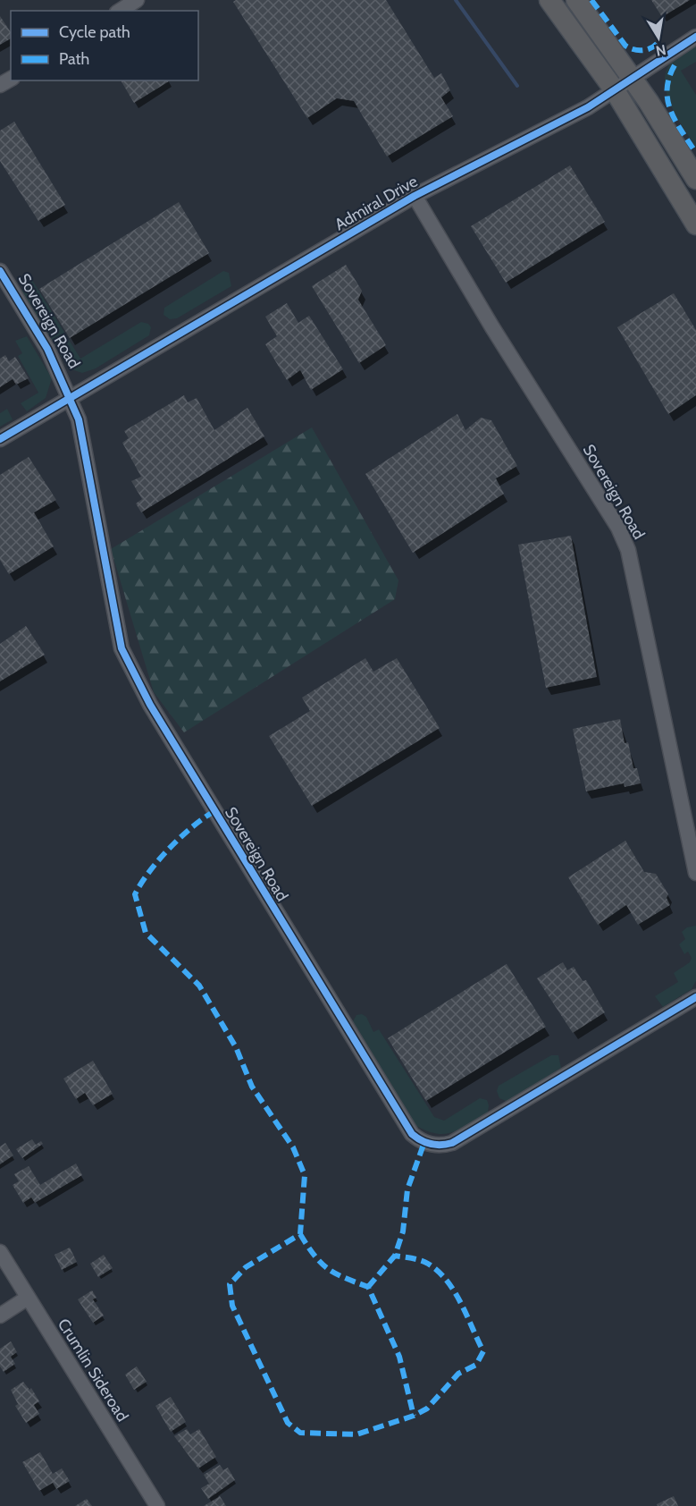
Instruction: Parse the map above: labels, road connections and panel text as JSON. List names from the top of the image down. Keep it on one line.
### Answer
{"streets":{"street":["Admiral Drive","Sovereign Road","Crumlin Sideroad"]},"crossings":[["Admiral Drive","Sovereign Road"]],"legend":["Cycle path","Path"],"north":"bottom"}
